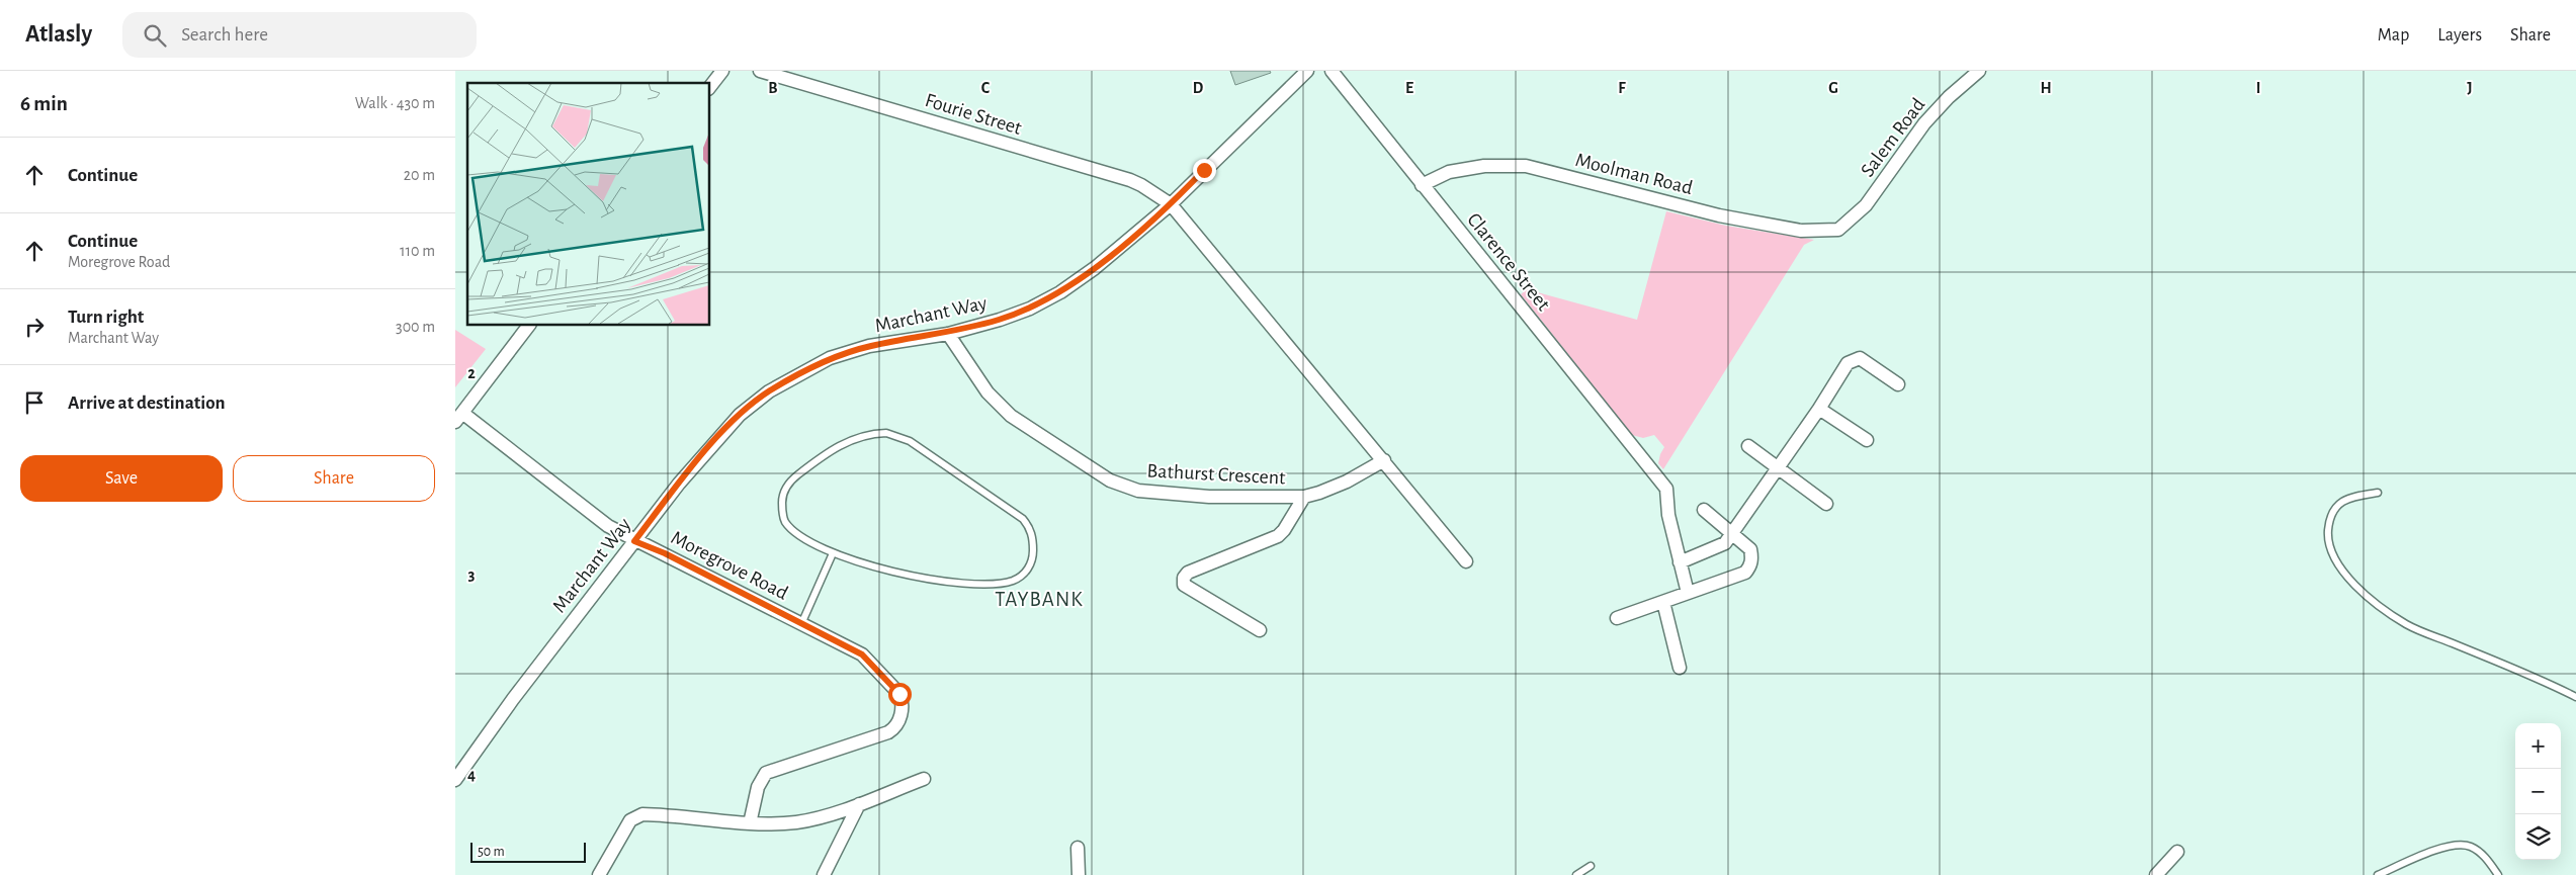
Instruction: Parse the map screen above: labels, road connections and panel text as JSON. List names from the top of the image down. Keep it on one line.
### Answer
{"streets":{"street":["Fourie Street","Salem Road","Moolman Road","Clarence Street","Marchant Way","Bathurst Crescent","Moregrove Road"]},"crossings":[["Fourie Street","Marchant Way"],["Salem Road","Moolman Road"],["Moolman Road","Clarence Street"],["Marchant Way","Bathurst Crescent"],["Marchant Way","Moregrove Road"]],"districts":["TAYBANK"],"scale_bar":"50 m","page":{"header":"Atlasly","search":"Search here","nav":["Map","Layers","Share"],"heading":["6 min","Walk · 430 m"],"list":[["Continue","20 m"],["Continue","Moregrove Road","110 m"],["Turn right","Marchant Way","300 m"],"Arrive at destination"],"buttons":["Save","Share"],"map_buttons":["+","−"],"scale":"50 m"},"grid":{"columns":["B","C","D","E","F","G","H","I","J"],"rows":["2","3","4"]}}
